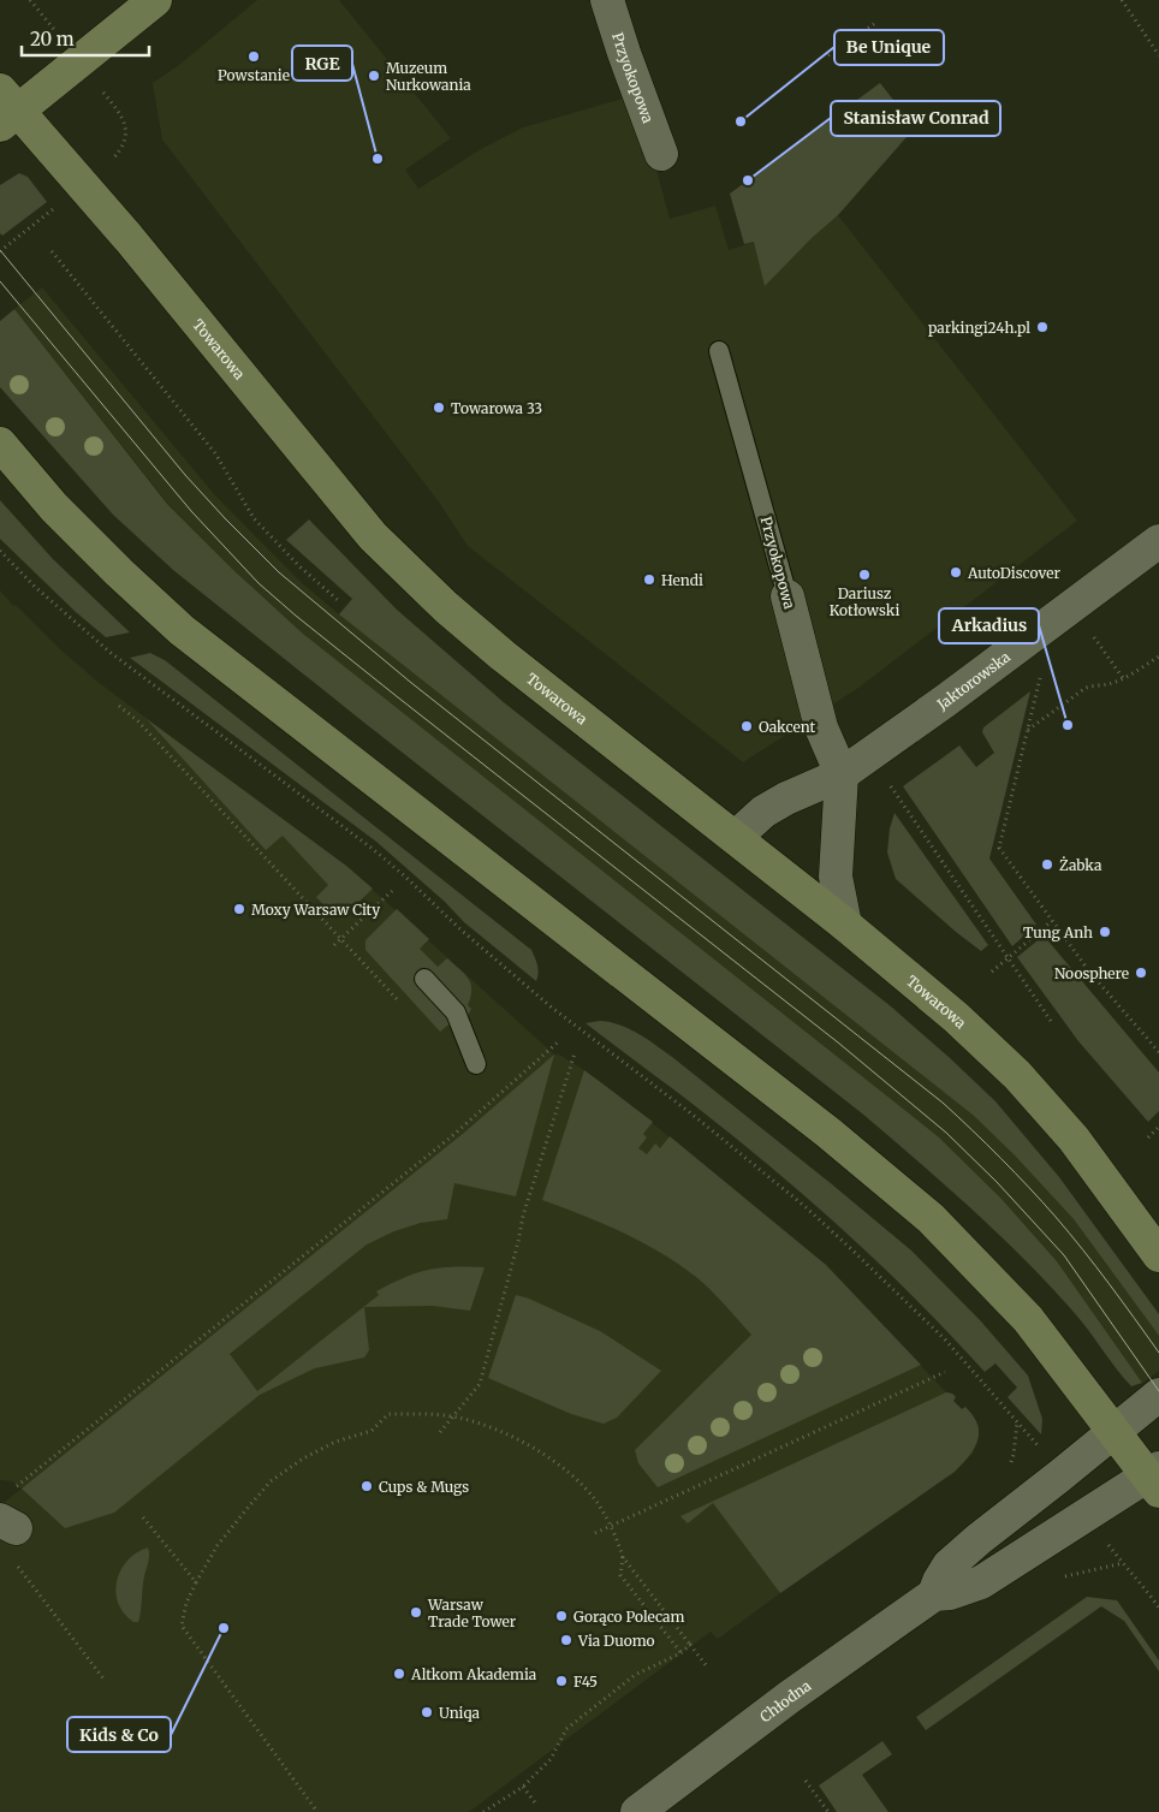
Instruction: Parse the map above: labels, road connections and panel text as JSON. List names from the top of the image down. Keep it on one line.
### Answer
{"streets":{"main road":["Towarowa"],"street":["Przyokopowa","Jaktorowska","Chłodna"]},"crossings":[["Przyokopowa","Jaktorowska"],["Towarowa","Jaktorowska"]],"places":["Powstanie","Muzeum Nurkowania","Be Unique","RGE","Stanisław Conrad","parkingi24h.pl","Towarowa 33","AutoDiscover","Dariusz Kotłowski","Hendi","Arkadius","Oakcent","Żabka","Moxy Warsaw City","Tung Anh","Noosphere","Cups & Mugs","Warsaw Trade Tower","Gorąco Polecam","Kids & Co","Via Duomo","Altkom Akademia","F45","Uniqa"],"scale_bar":"20 m"}
